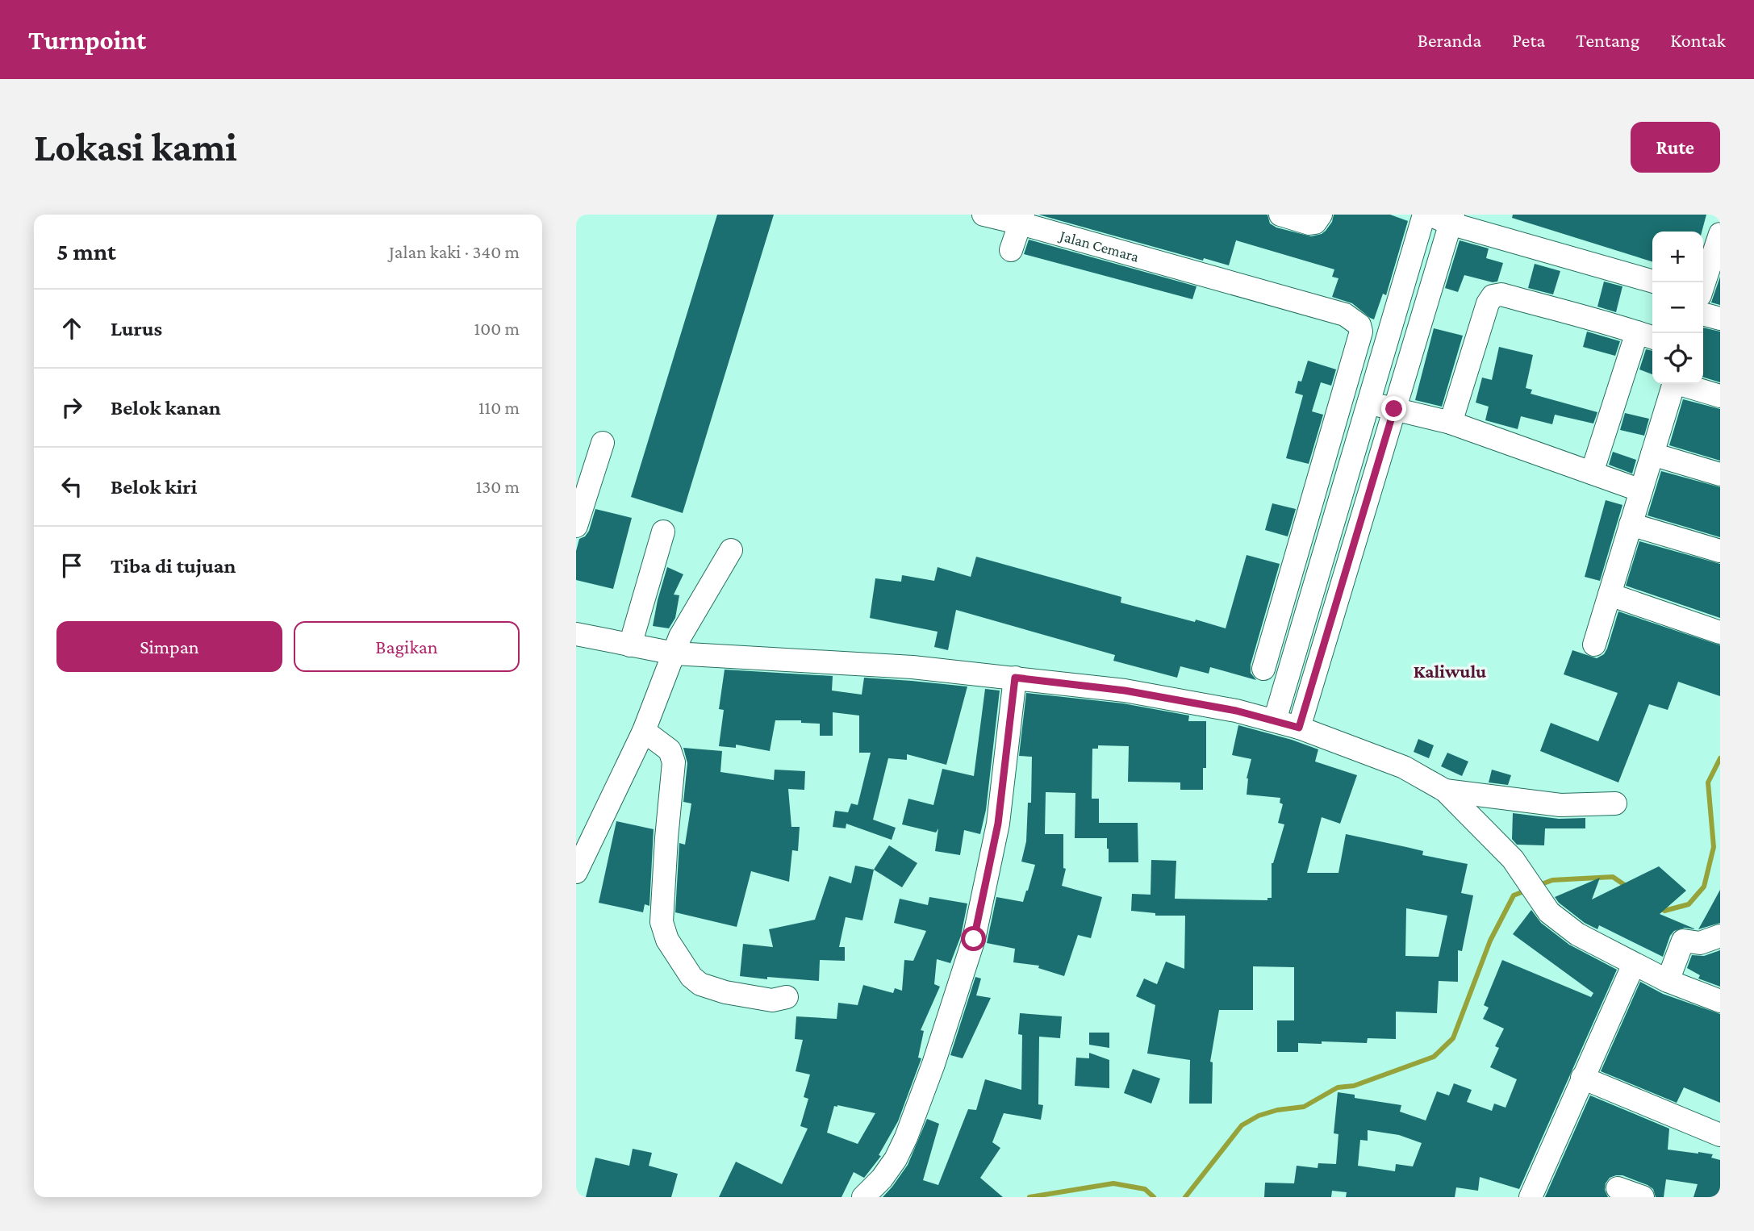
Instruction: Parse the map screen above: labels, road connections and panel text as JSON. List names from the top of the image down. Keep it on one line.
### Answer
{"streets":{"street":["Jalan Cemara"]},"districts":["Kaliwulu"],"page":{"header":"Turnpoint","nav":["Beranda","Peta","Tentang","Kontak"],"buttons":["Rute",["Simpan","Bagikan"]],"title":"Lokasi kami","heading":["5 mnt","Jalan kaki · 340 m"],"map_buttons":["+","−"],"list":[["Lurus","100 m"],["Belok kanan","110 m"],["Belok kiri","130 m"],"Tiba di tujuan"]}}
